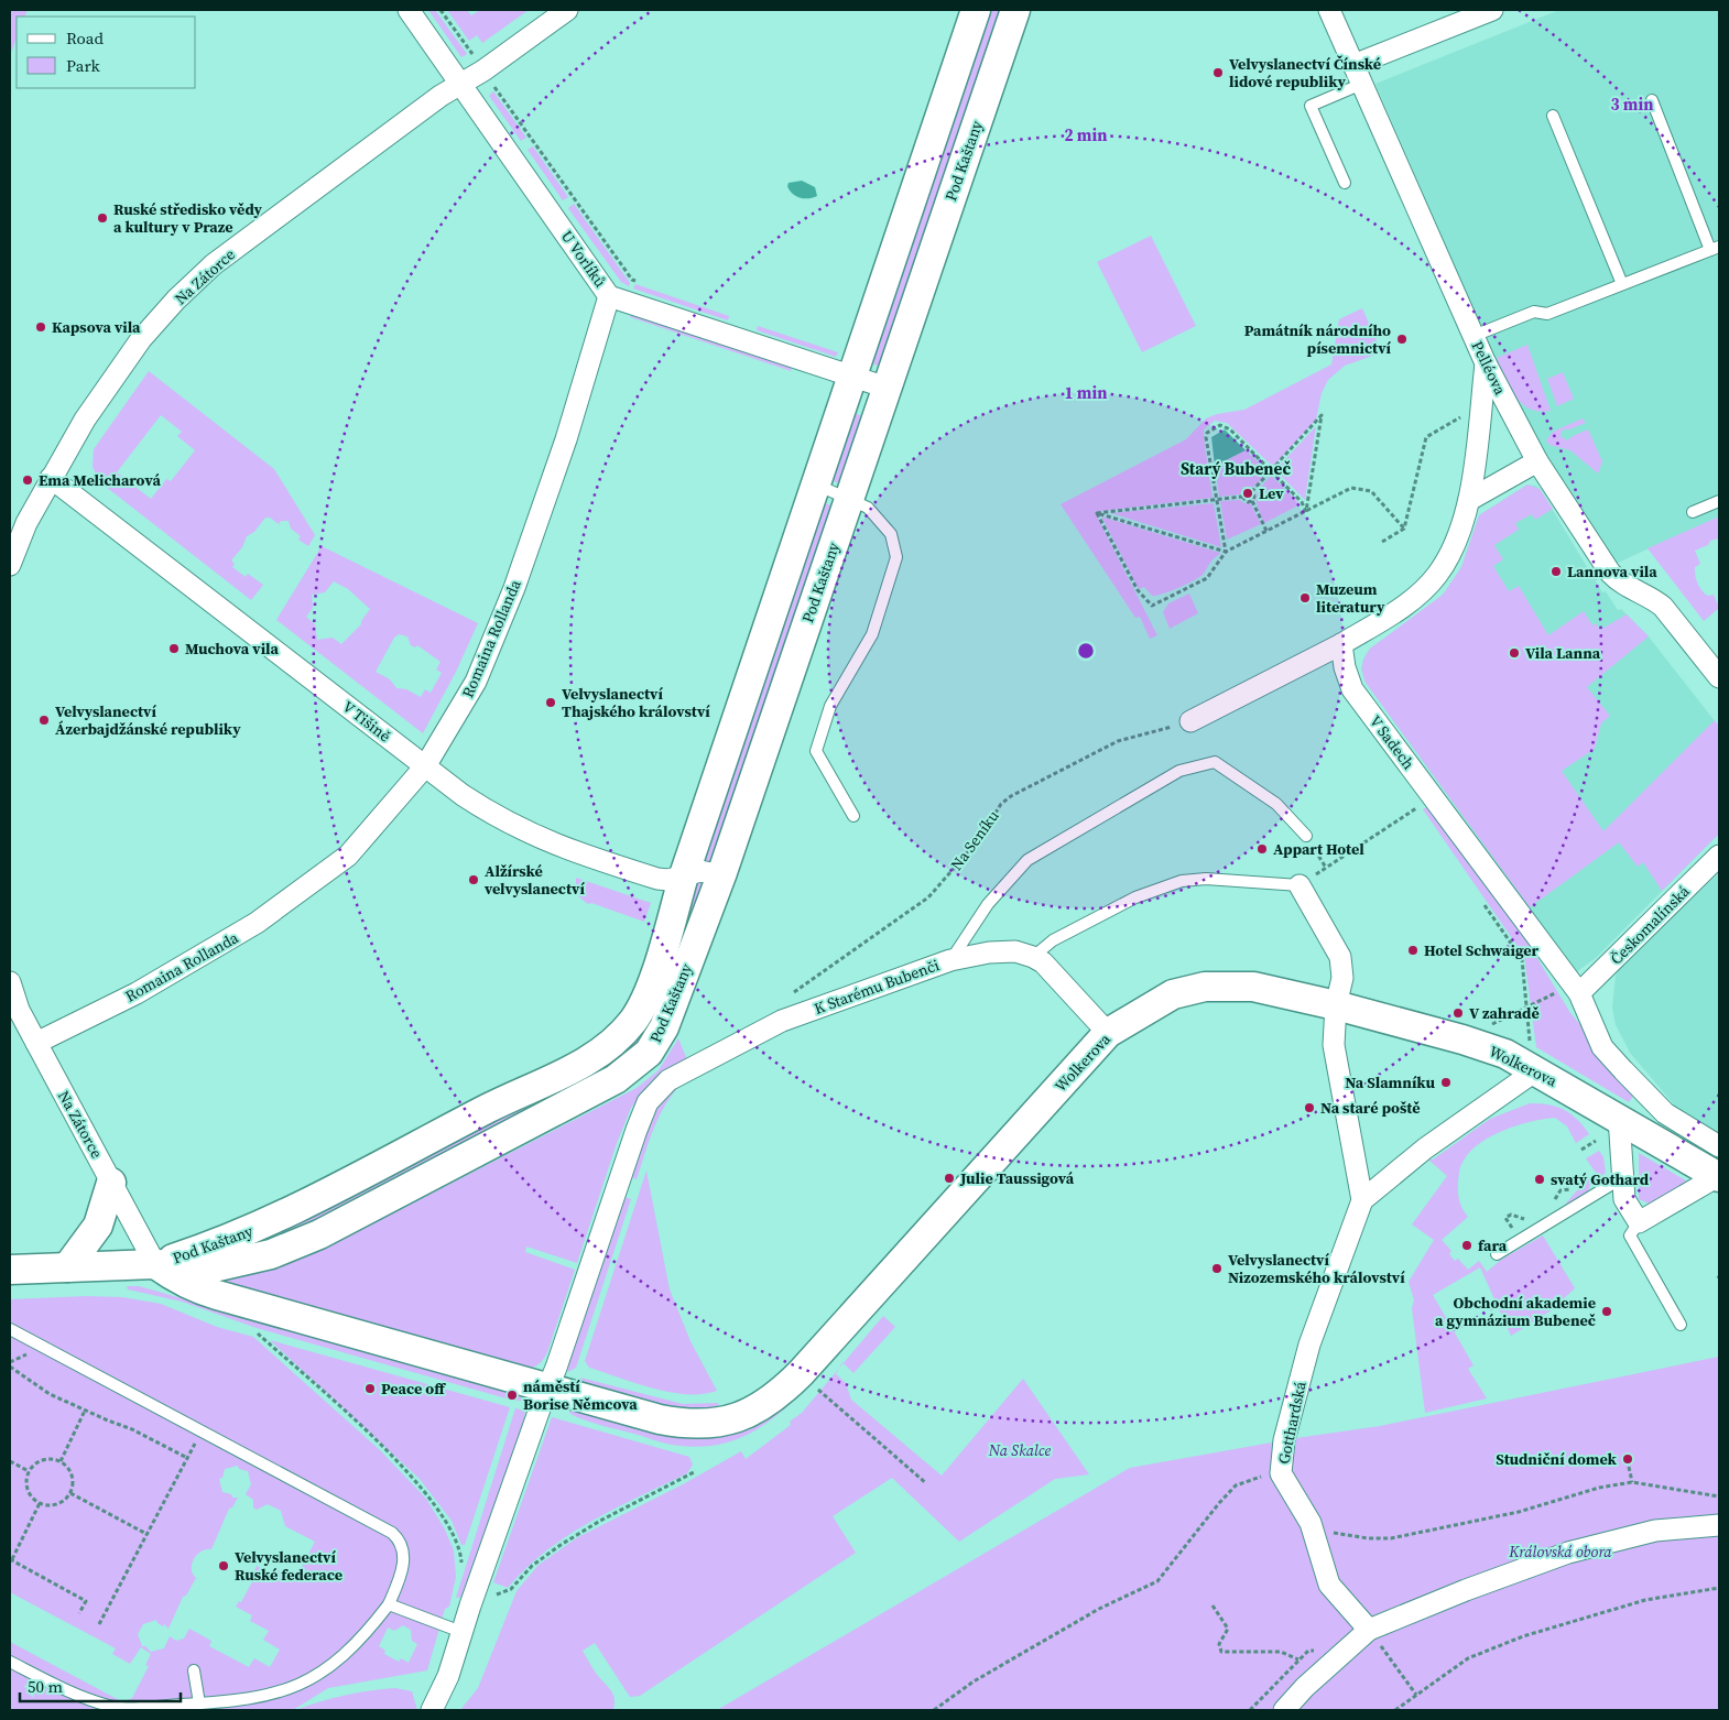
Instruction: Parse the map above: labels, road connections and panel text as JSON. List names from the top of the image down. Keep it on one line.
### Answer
{"streets":{"main road":["Pod Kaštany","Wolkerova"],"street":["U Vorlíků","Na Zátorce","Pelléova","Romaina Rollanda","V Tišině","V Sadech","Českomalínská","K Starému Bubenči","Gotthardská"],"path":["Na Seníku"]},"crossings":[["Pod Kaštany","U Vorlíků"],["Pod Kaštany","Na Zátorce"],["Pod Kaštany","V Tišině"],["U Vorlíků","Na Zátorce"],["U Vorlíků","Romaina Rollanda"],["Na Zátorce","Romaina Rollanda"],["Na Zátorce","V Tišině"],["Romaina Rollanda","V Tišině"],["V Sadech","Českomalínská"],["K Starému Bubenči","Wolkerova"]],"districts":["Starý Bubeneč"],"parks":["Na Skalce","Královská obora"],"places":["Velvyslanectví Čínské lidové republiky","Ruské středisko vědy a kultury v Praze","Kapsova vila","Památník národního písemnictví","Ema Melicharová","Lev","Lannova vila","Muzeum literatury","Muchova vila","Vila Lanna","Velvyslanectví Thajského království","Velvyslanectví Ázerbajdžánské republiky","Appart Hotel","Alžírské velvyslanectví","Hotel Schwaiger","V zahradě","Na Slamníku","Na staré poště","Julie Taussigová","svatý Gothard","fara","Velvyslanectví Nizozemského království","Obchodní akademie a gymnázium Bubeneč","Peace off","náměstí Borise Němcova","Studniční domek","Velvyslanectví Ruské federace"],"legend":["Road","Park"],"scale_bar":"50 m","rings":["3 min","2 min","1 min"]}
